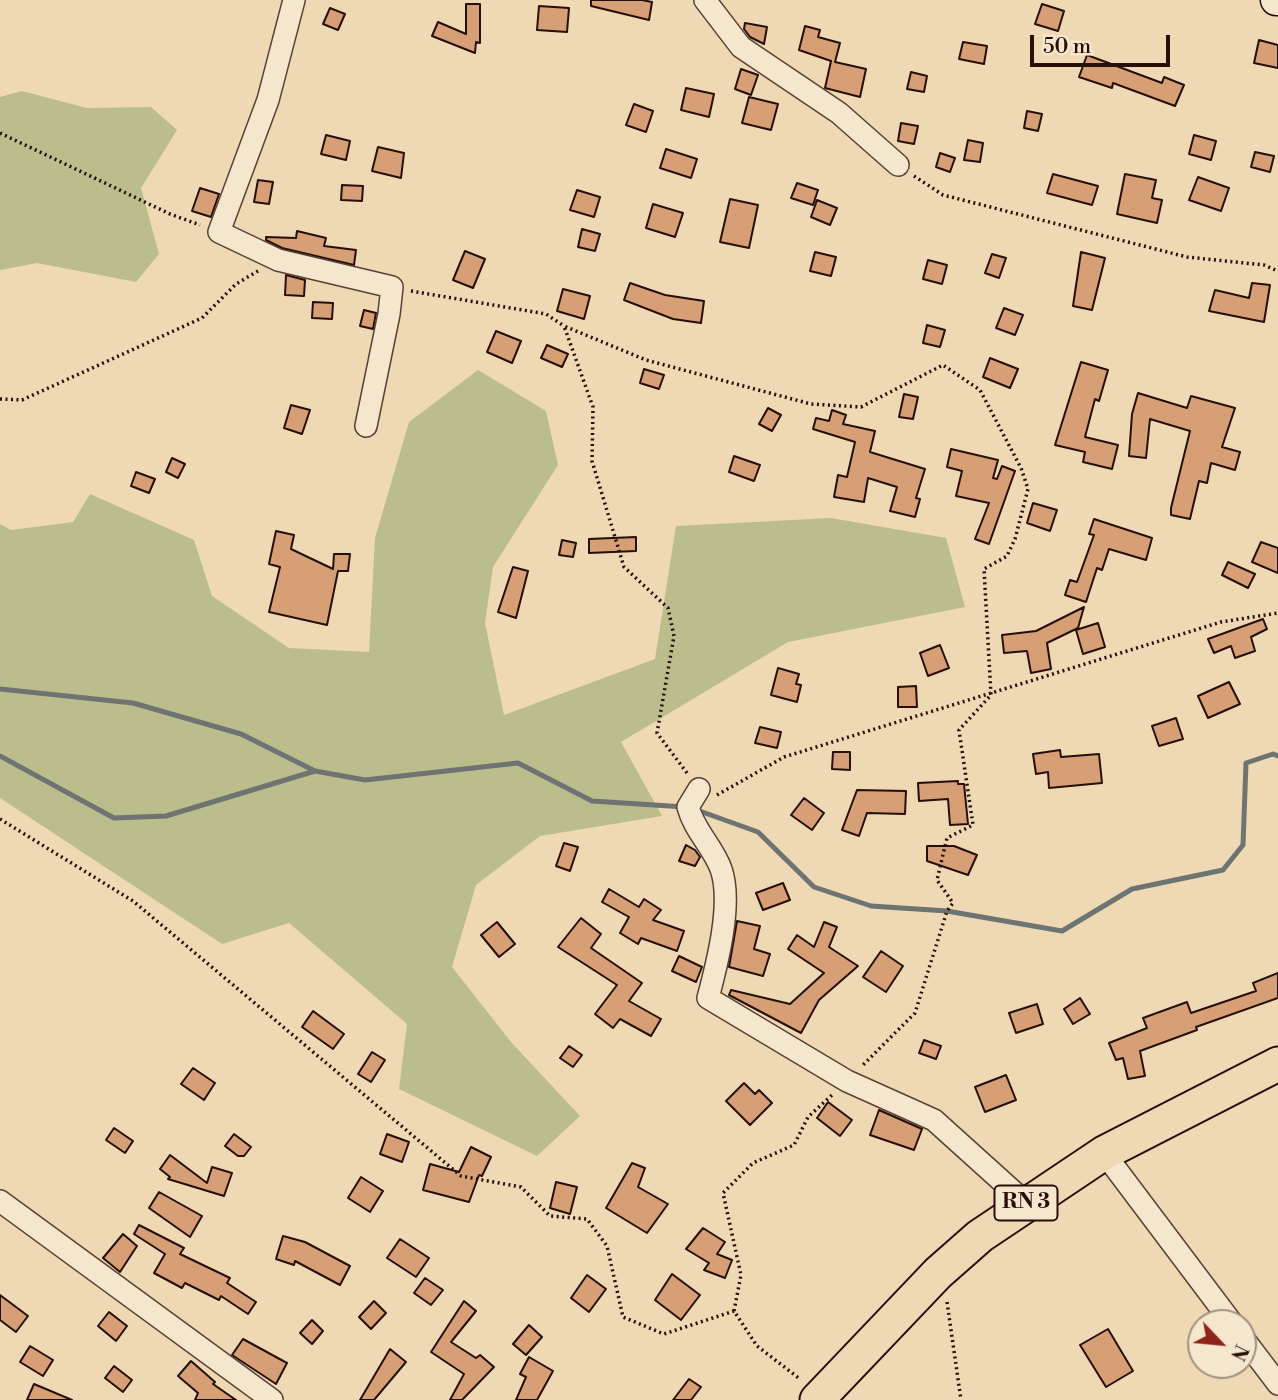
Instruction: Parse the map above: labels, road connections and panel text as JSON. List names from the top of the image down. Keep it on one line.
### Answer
{"streets":{"main road":["RN 3"]},"scale_bar":"50 m","north":"bottom right"}
